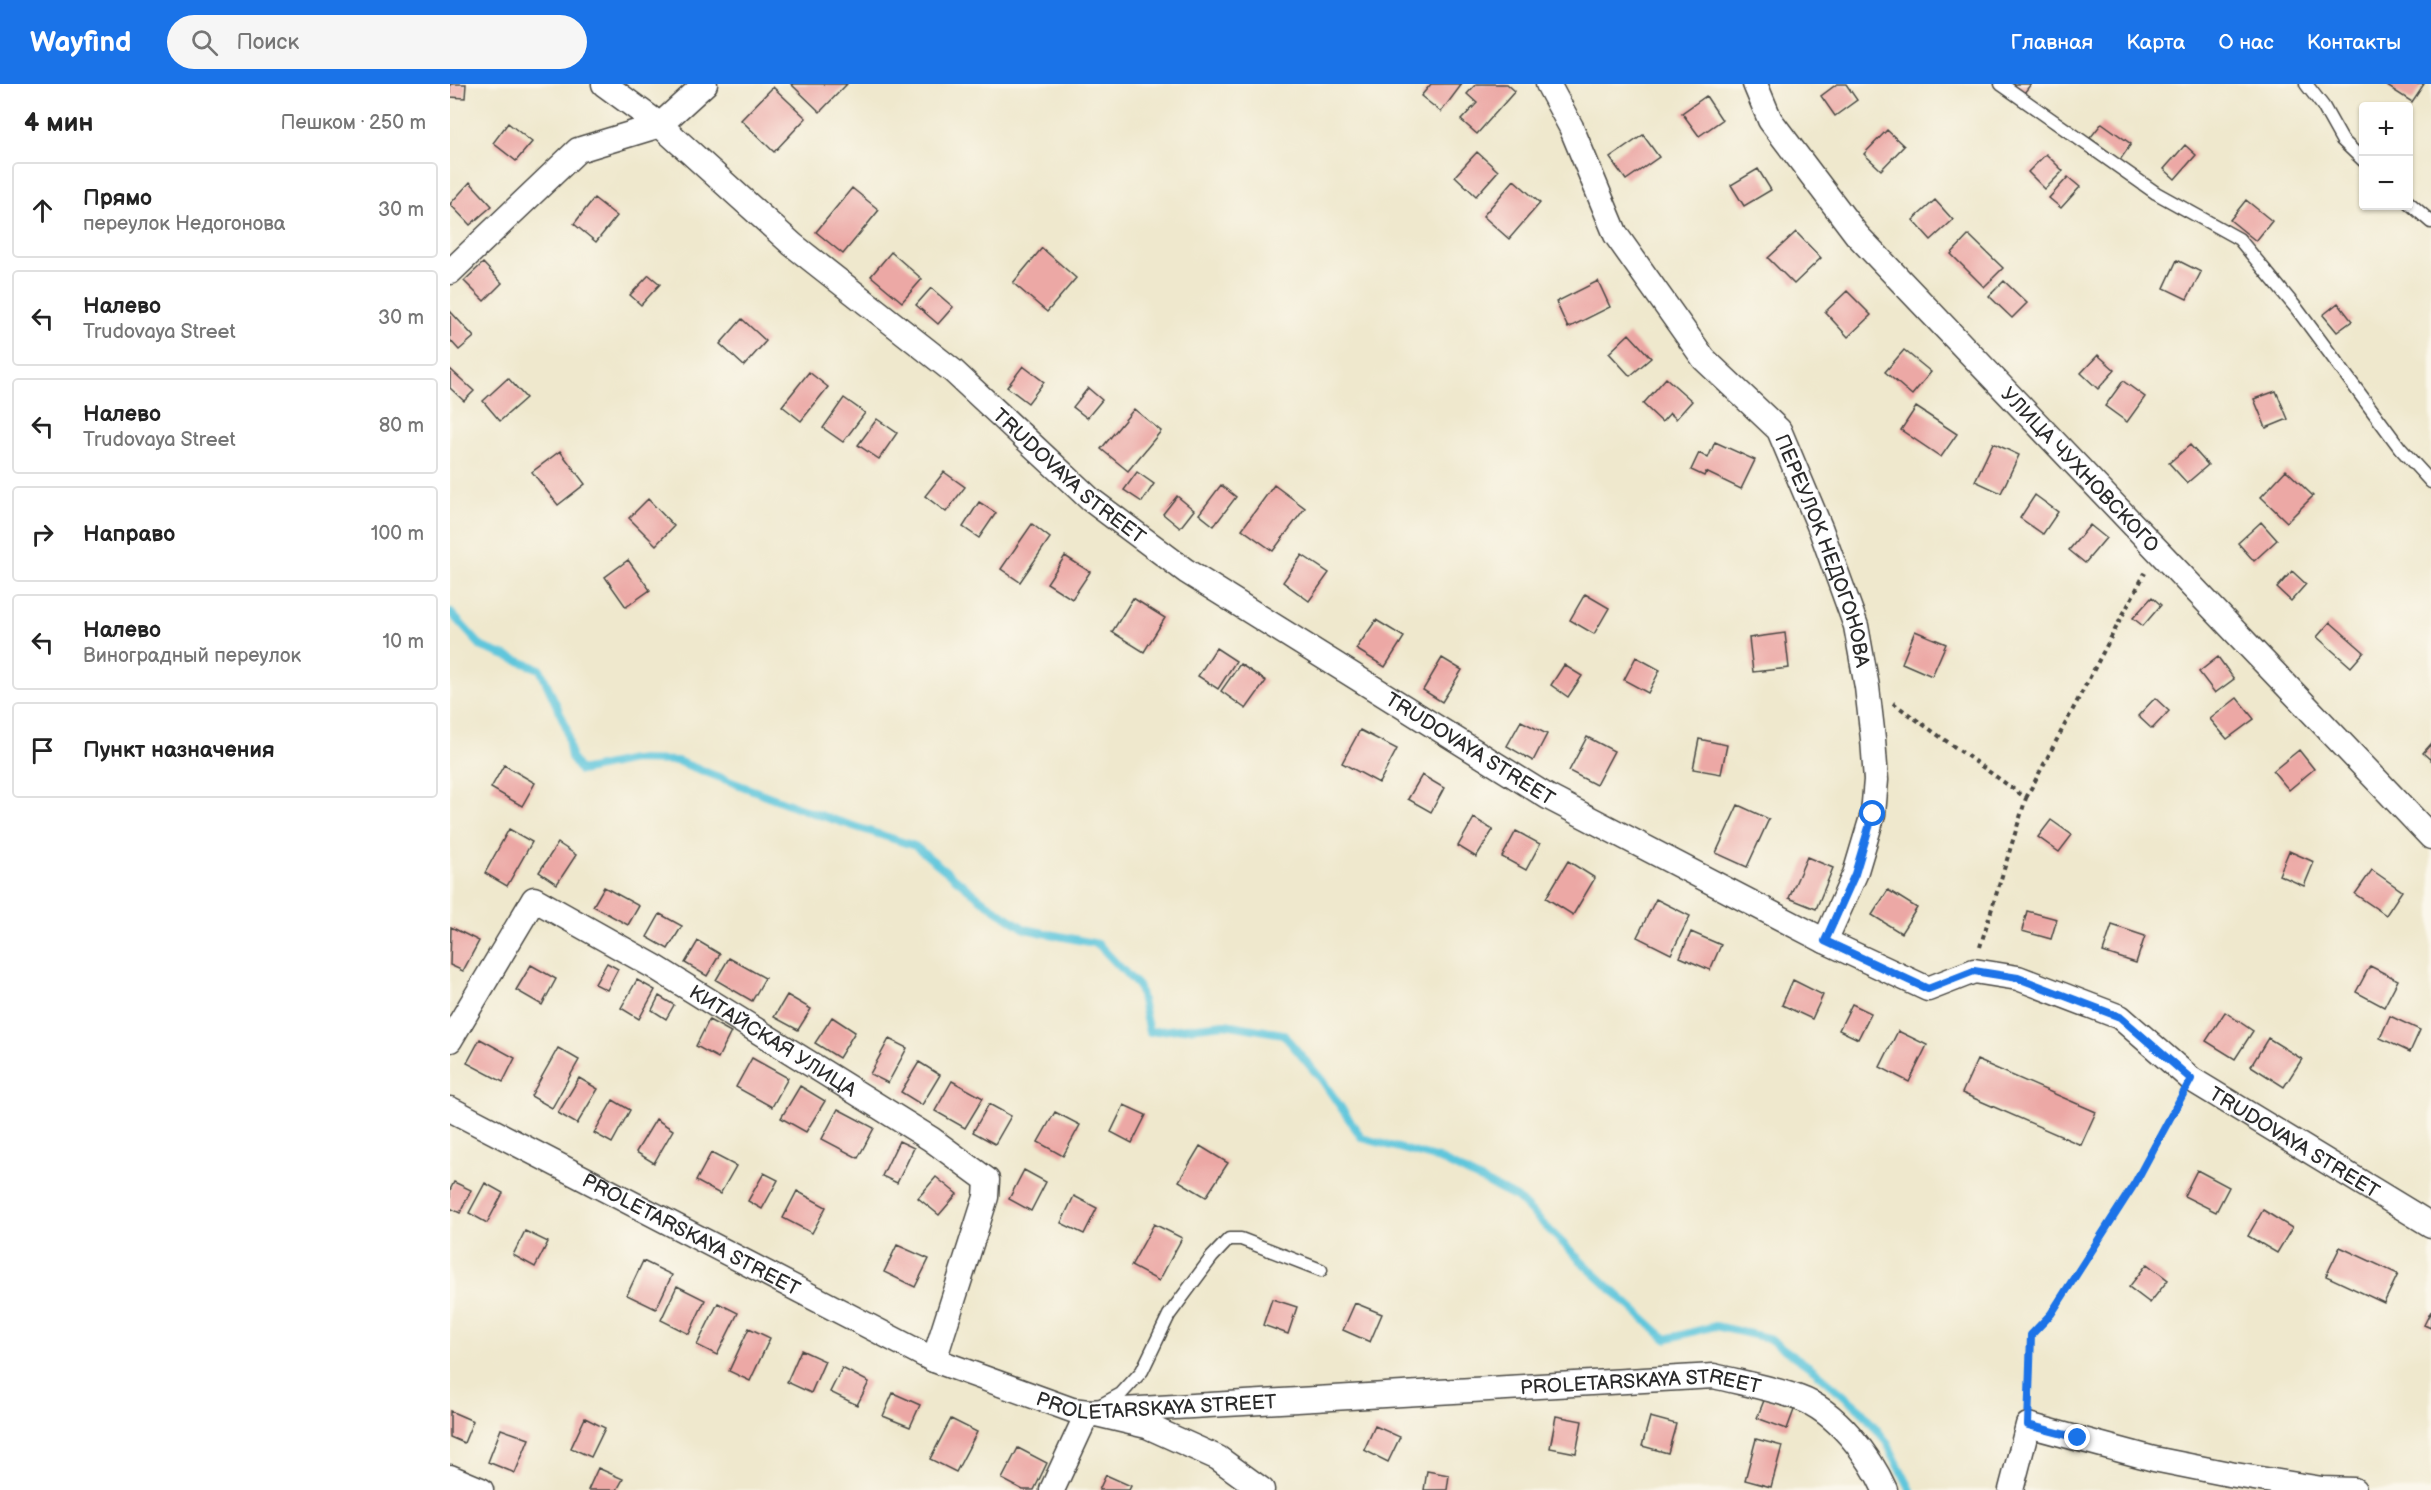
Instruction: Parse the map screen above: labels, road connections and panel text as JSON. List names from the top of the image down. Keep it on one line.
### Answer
{"streets":{"street":["УЛИЦА ЧУХНОВСКОГО","TRUDOVAYA STREET","ПЕРЕУЛОК НЕДОГОНОВА","КИТАЙСКАЯ УЛИЦА","PROLETARSKAYA STREET"]},"crossings":[["TRUDOVAYA STREET","ПЕРЕУЛОК НЕДОГОНОВА"],["КИТАЙСКАЯ УЛИЦА","PROLETARSKAYA STREET"]],"page":{"header":"Wayfind","search":"Поиск","nav":["Главная","Карта","О нас","Контакты"],"heading":["4 мин","Пешком · 250 m"],"map_buttons":["+","−"],"list":[["Прямо","переулок Недогонова","30 m"],["Налево","Trudovaya Street","30 m"],["Налево","Trudovaya Street","80 m"],["Направо","100 m"],["Налево","Виноградный переулок","10 m"],"Пункт назначения"]}}
